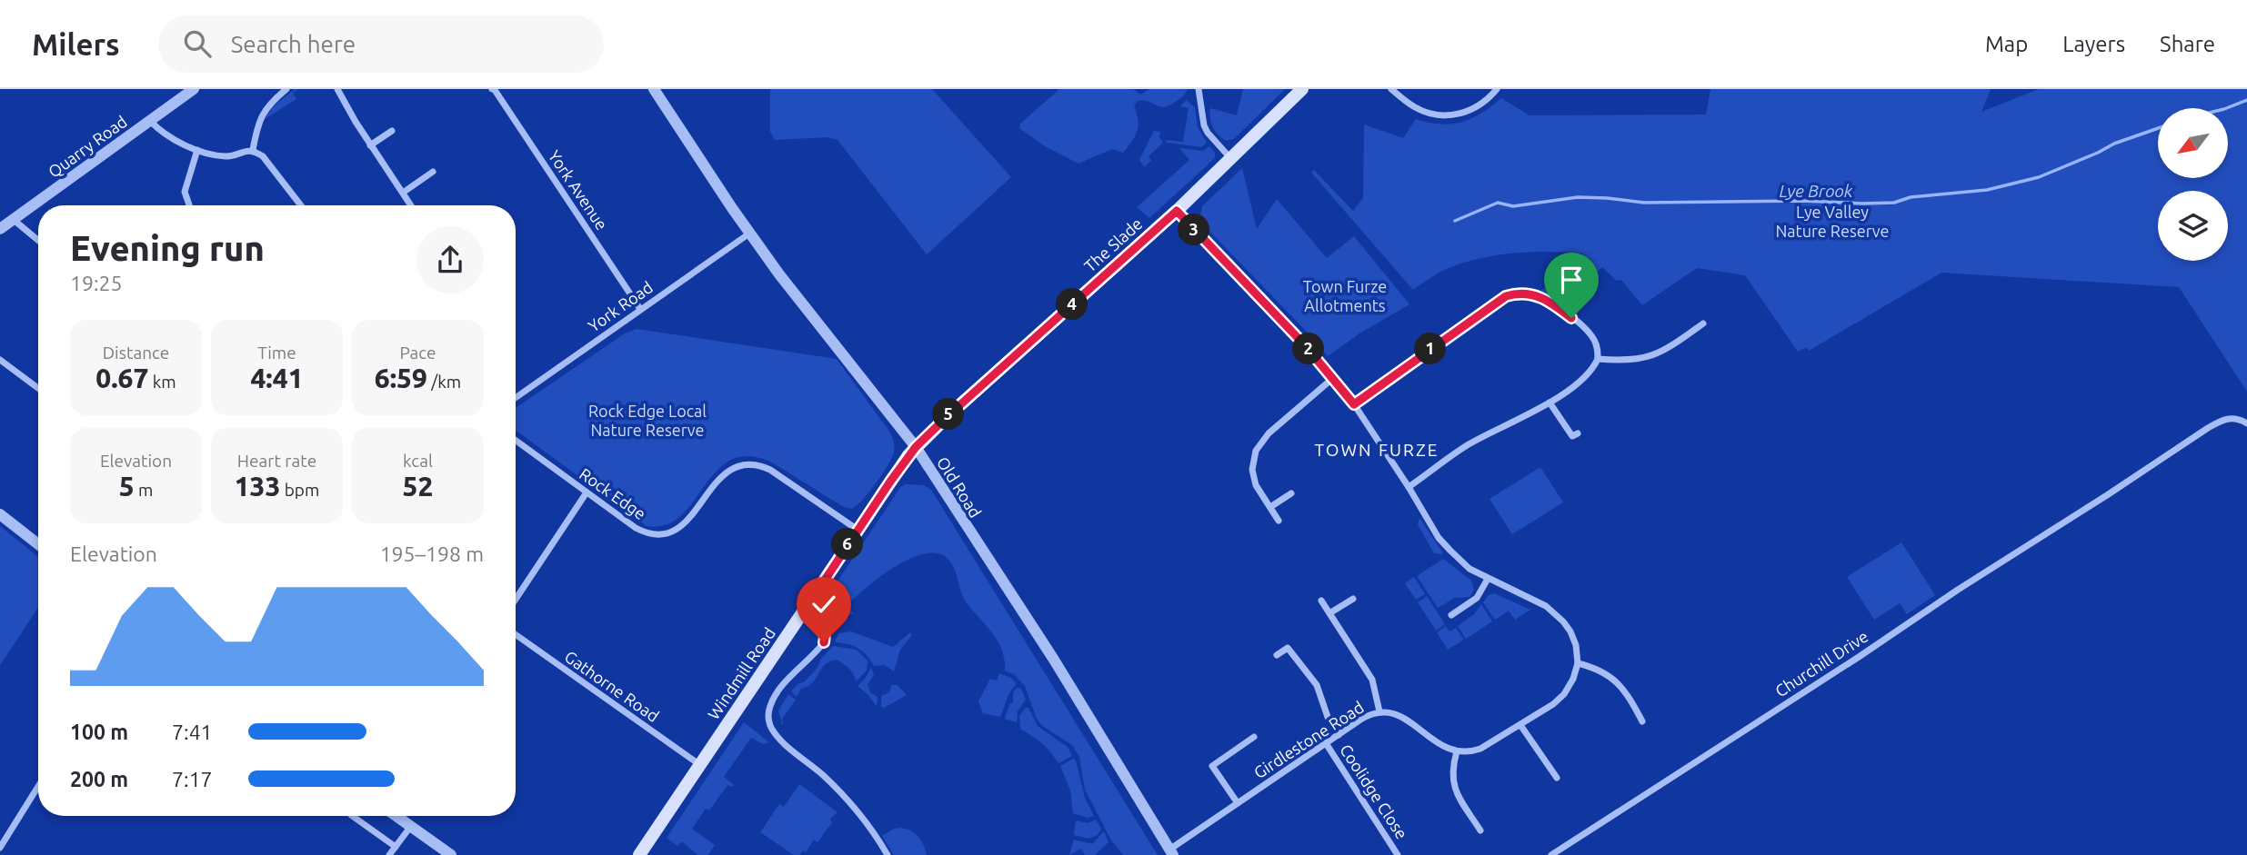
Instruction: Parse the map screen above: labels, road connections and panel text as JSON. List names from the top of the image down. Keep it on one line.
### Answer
{"streets":{"main road":["The Slade","Windmill Road"],"street":["Quarry Road","York Avenue","York Road","Old Road","Rock Edge","Churchill Drive","Gathorne Road","Girdlestone Road","Coolidge Close"]},"crossings":[["York Avenue","York Road"],["The Slade","Old Road"],["The Slade","Windmill Road"],["York Road","Old Road"],["Old Road","Windmill Road"],["Old Road","Girdlestone Road"],["Rock Edge","Windmill Road"],["Windmill Road","Gathorne Road"],["Girdlestone Road","Coolidge Close"]],"districts":["TOWN FURZE"],"water":["Lye Brook"],"parks":["Lye Valley Nature Reserve","Town Furze Allotments","Rock Edge Local Nature Reserve"],"north":"bottom left","page":{"header":"Milers","search":"Search here","nav":["Map","Layers","Share"],"heading":["Evening run","19:25"],"pins":["3","4","1","2","5","6"],"stats":[["Distance","0.67 km"],["Time","4:41"],["Pace","6:59 /km"],["Elevation","5 m"],["Heart rate","133 bpm"],["kcal","52"]],"chart":["Elevation","195–198 m"],"list":[{"name":"100 m","note":"7:41"},{"name":"200 m","note":"7:17"}]}}
